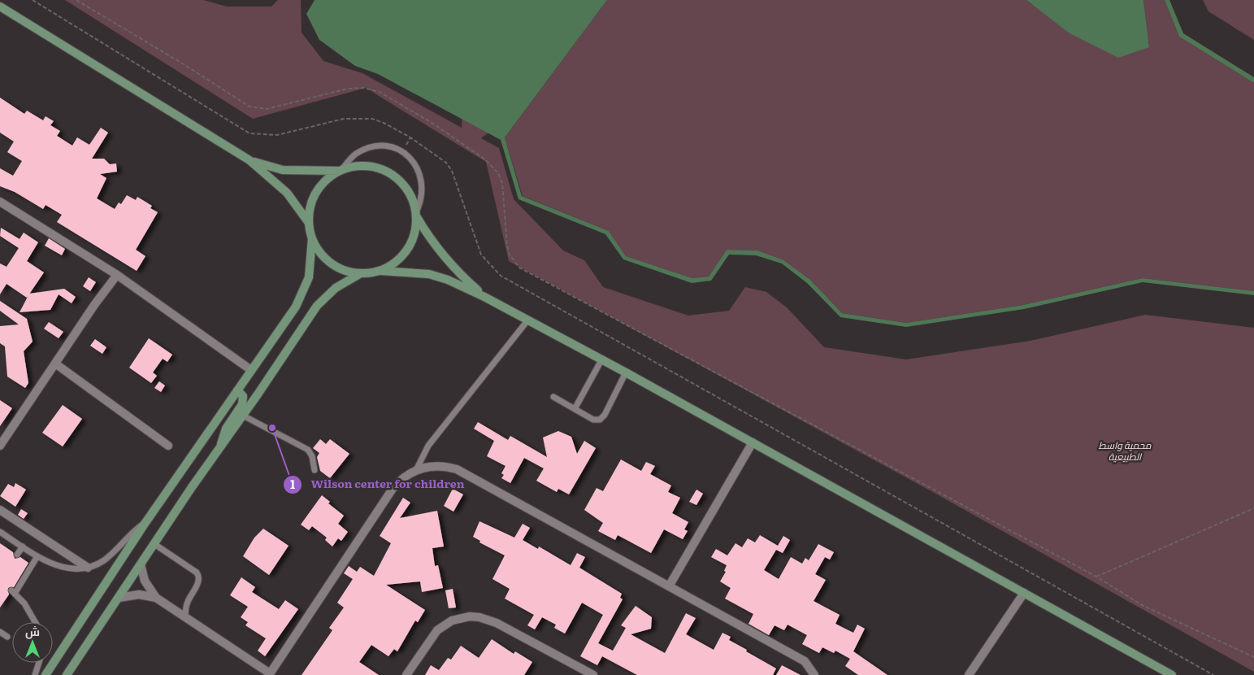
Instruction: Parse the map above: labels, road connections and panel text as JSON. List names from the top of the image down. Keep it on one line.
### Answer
{"parks":["محمية واسط الطبيعية"],"places":["Wilson center for children"],"north":"top"}
